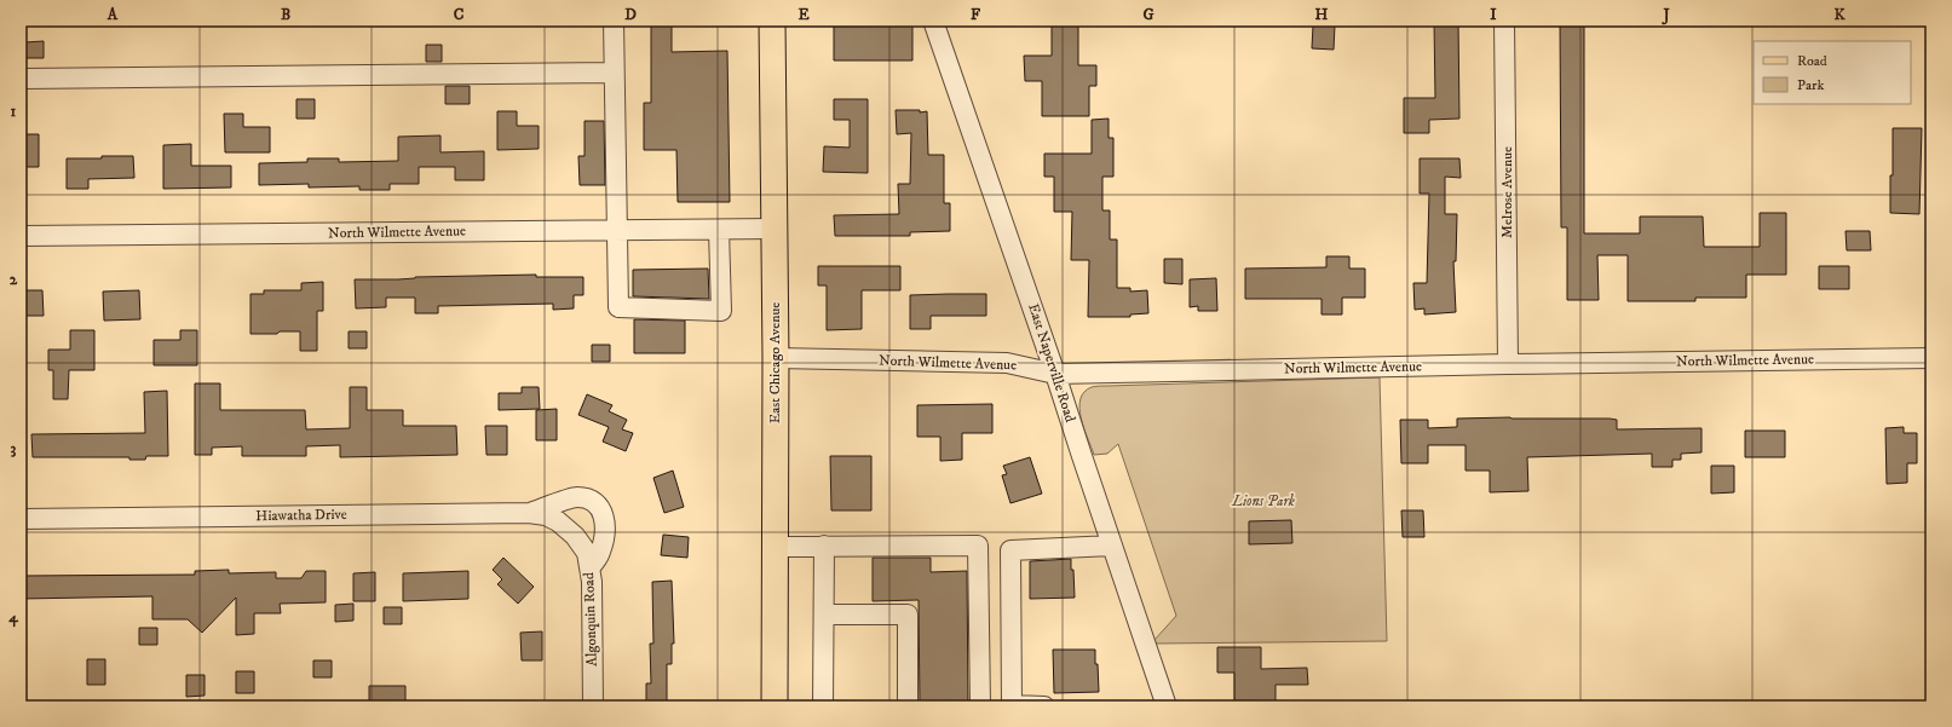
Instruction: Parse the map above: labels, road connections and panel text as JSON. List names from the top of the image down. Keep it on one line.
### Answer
{"streets":{"main road":["East Chicago Avenue"],"street":["Melrose Avenue","North Wilmette Avenue","East Naperville Road","Hiawatha Drive","Algonquin Road"]},"crossings":[["Melrose Avenue","North Wilmette Avenue"],["North Wilmette Avenue","East Chicago Avenue"],["North Wilmette Avenue","East Naperville Road"],["Hiawatha Drive","Algonquin Road"]],"parks":["Lions Park"],"legend":["Road","Park"],"grid":{"columns":["A","B","C","D","E","F","G","H","I","J","K"],"rows":["1","2","3","4"]}}
